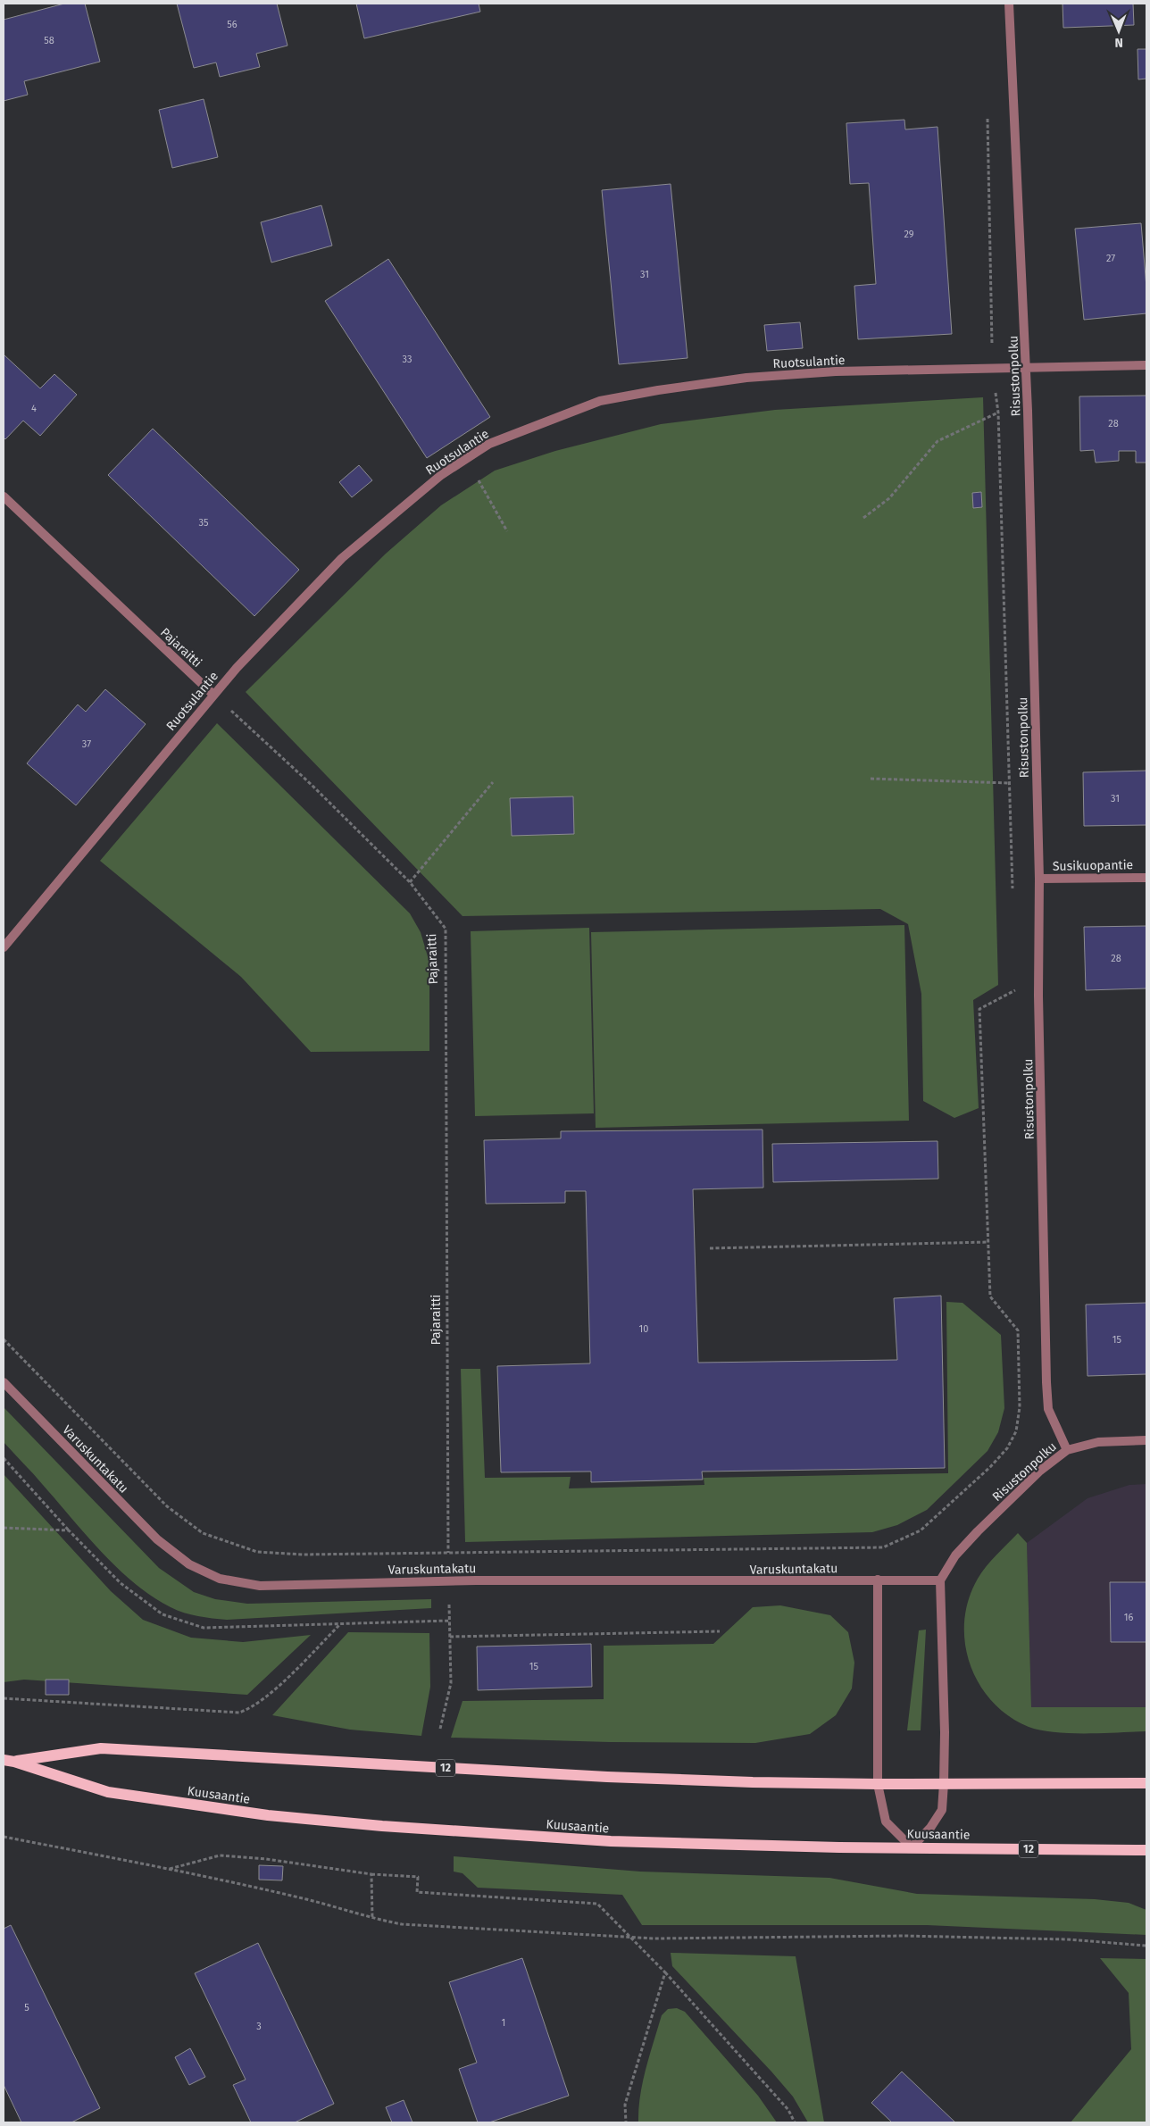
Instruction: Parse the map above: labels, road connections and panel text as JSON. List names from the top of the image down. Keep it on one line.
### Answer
{"streets":{"main road":["12","Kuusaantie"],"street":["Ruotsulantie","Risustonpolku","Pajaraitti","Susikuopantie","Varuskuntakatu"]},"crossings":[["Ruotsulantie","Risustonpolku"],["Ruotsulantie","Pajaraitti"],["Risustonpolku","Susikuopantie"],["Risustonpolku","Varuskuntakatu"]],"house_numbers":["56","58","29","27","31","33","4","28","35","37","31","28","10","15","16","15","5","1","3"],"north":"bottom"}
